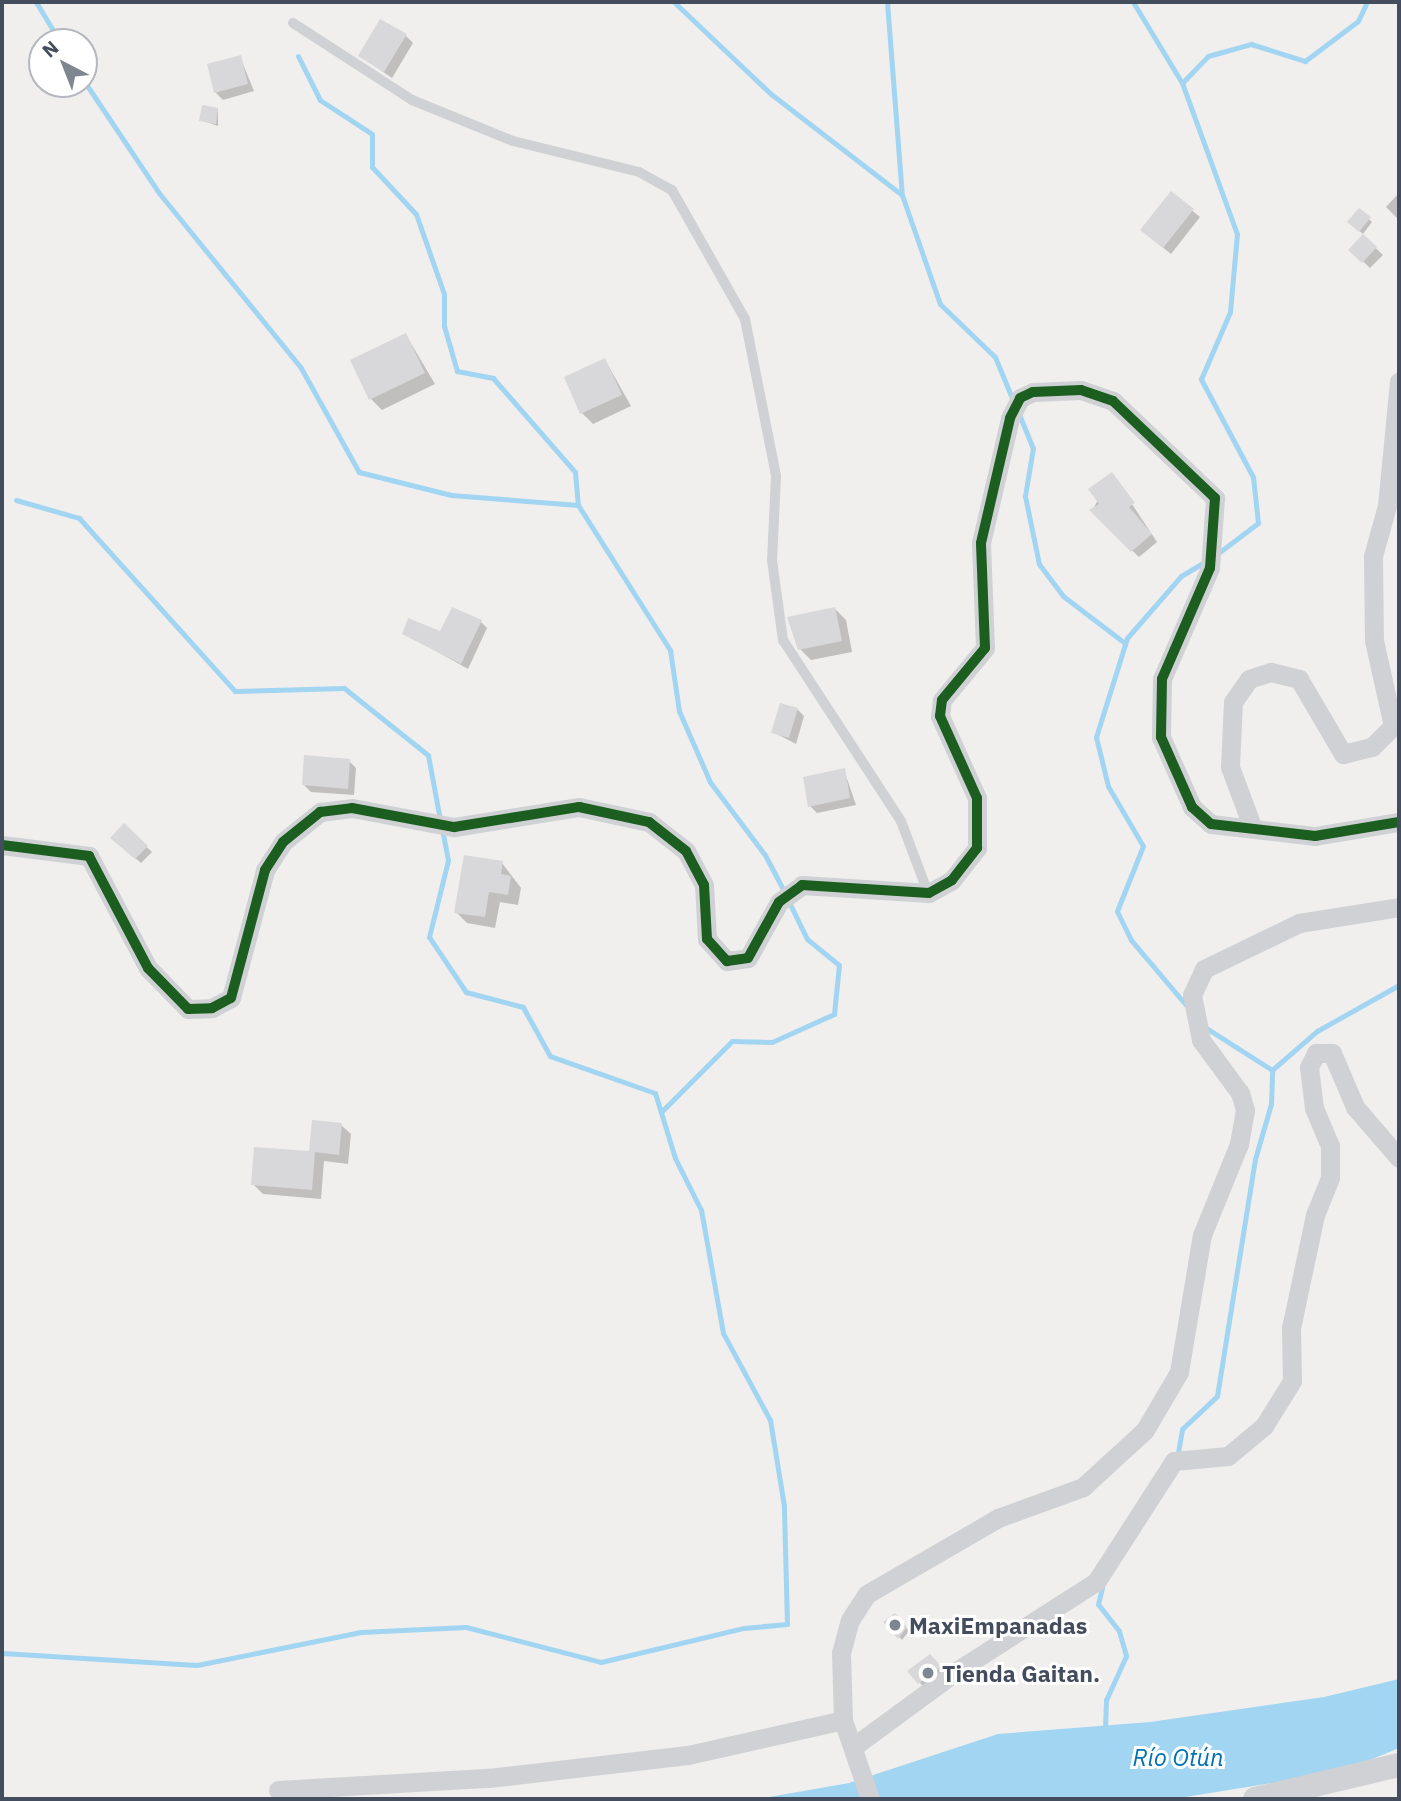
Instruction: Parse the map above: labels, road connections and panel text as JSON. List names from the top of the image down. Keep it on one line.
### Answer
{"water":["Río Otún"],"places":["MaxiEmpanadas","Tienda Gaitan."],"north":"top left"}
